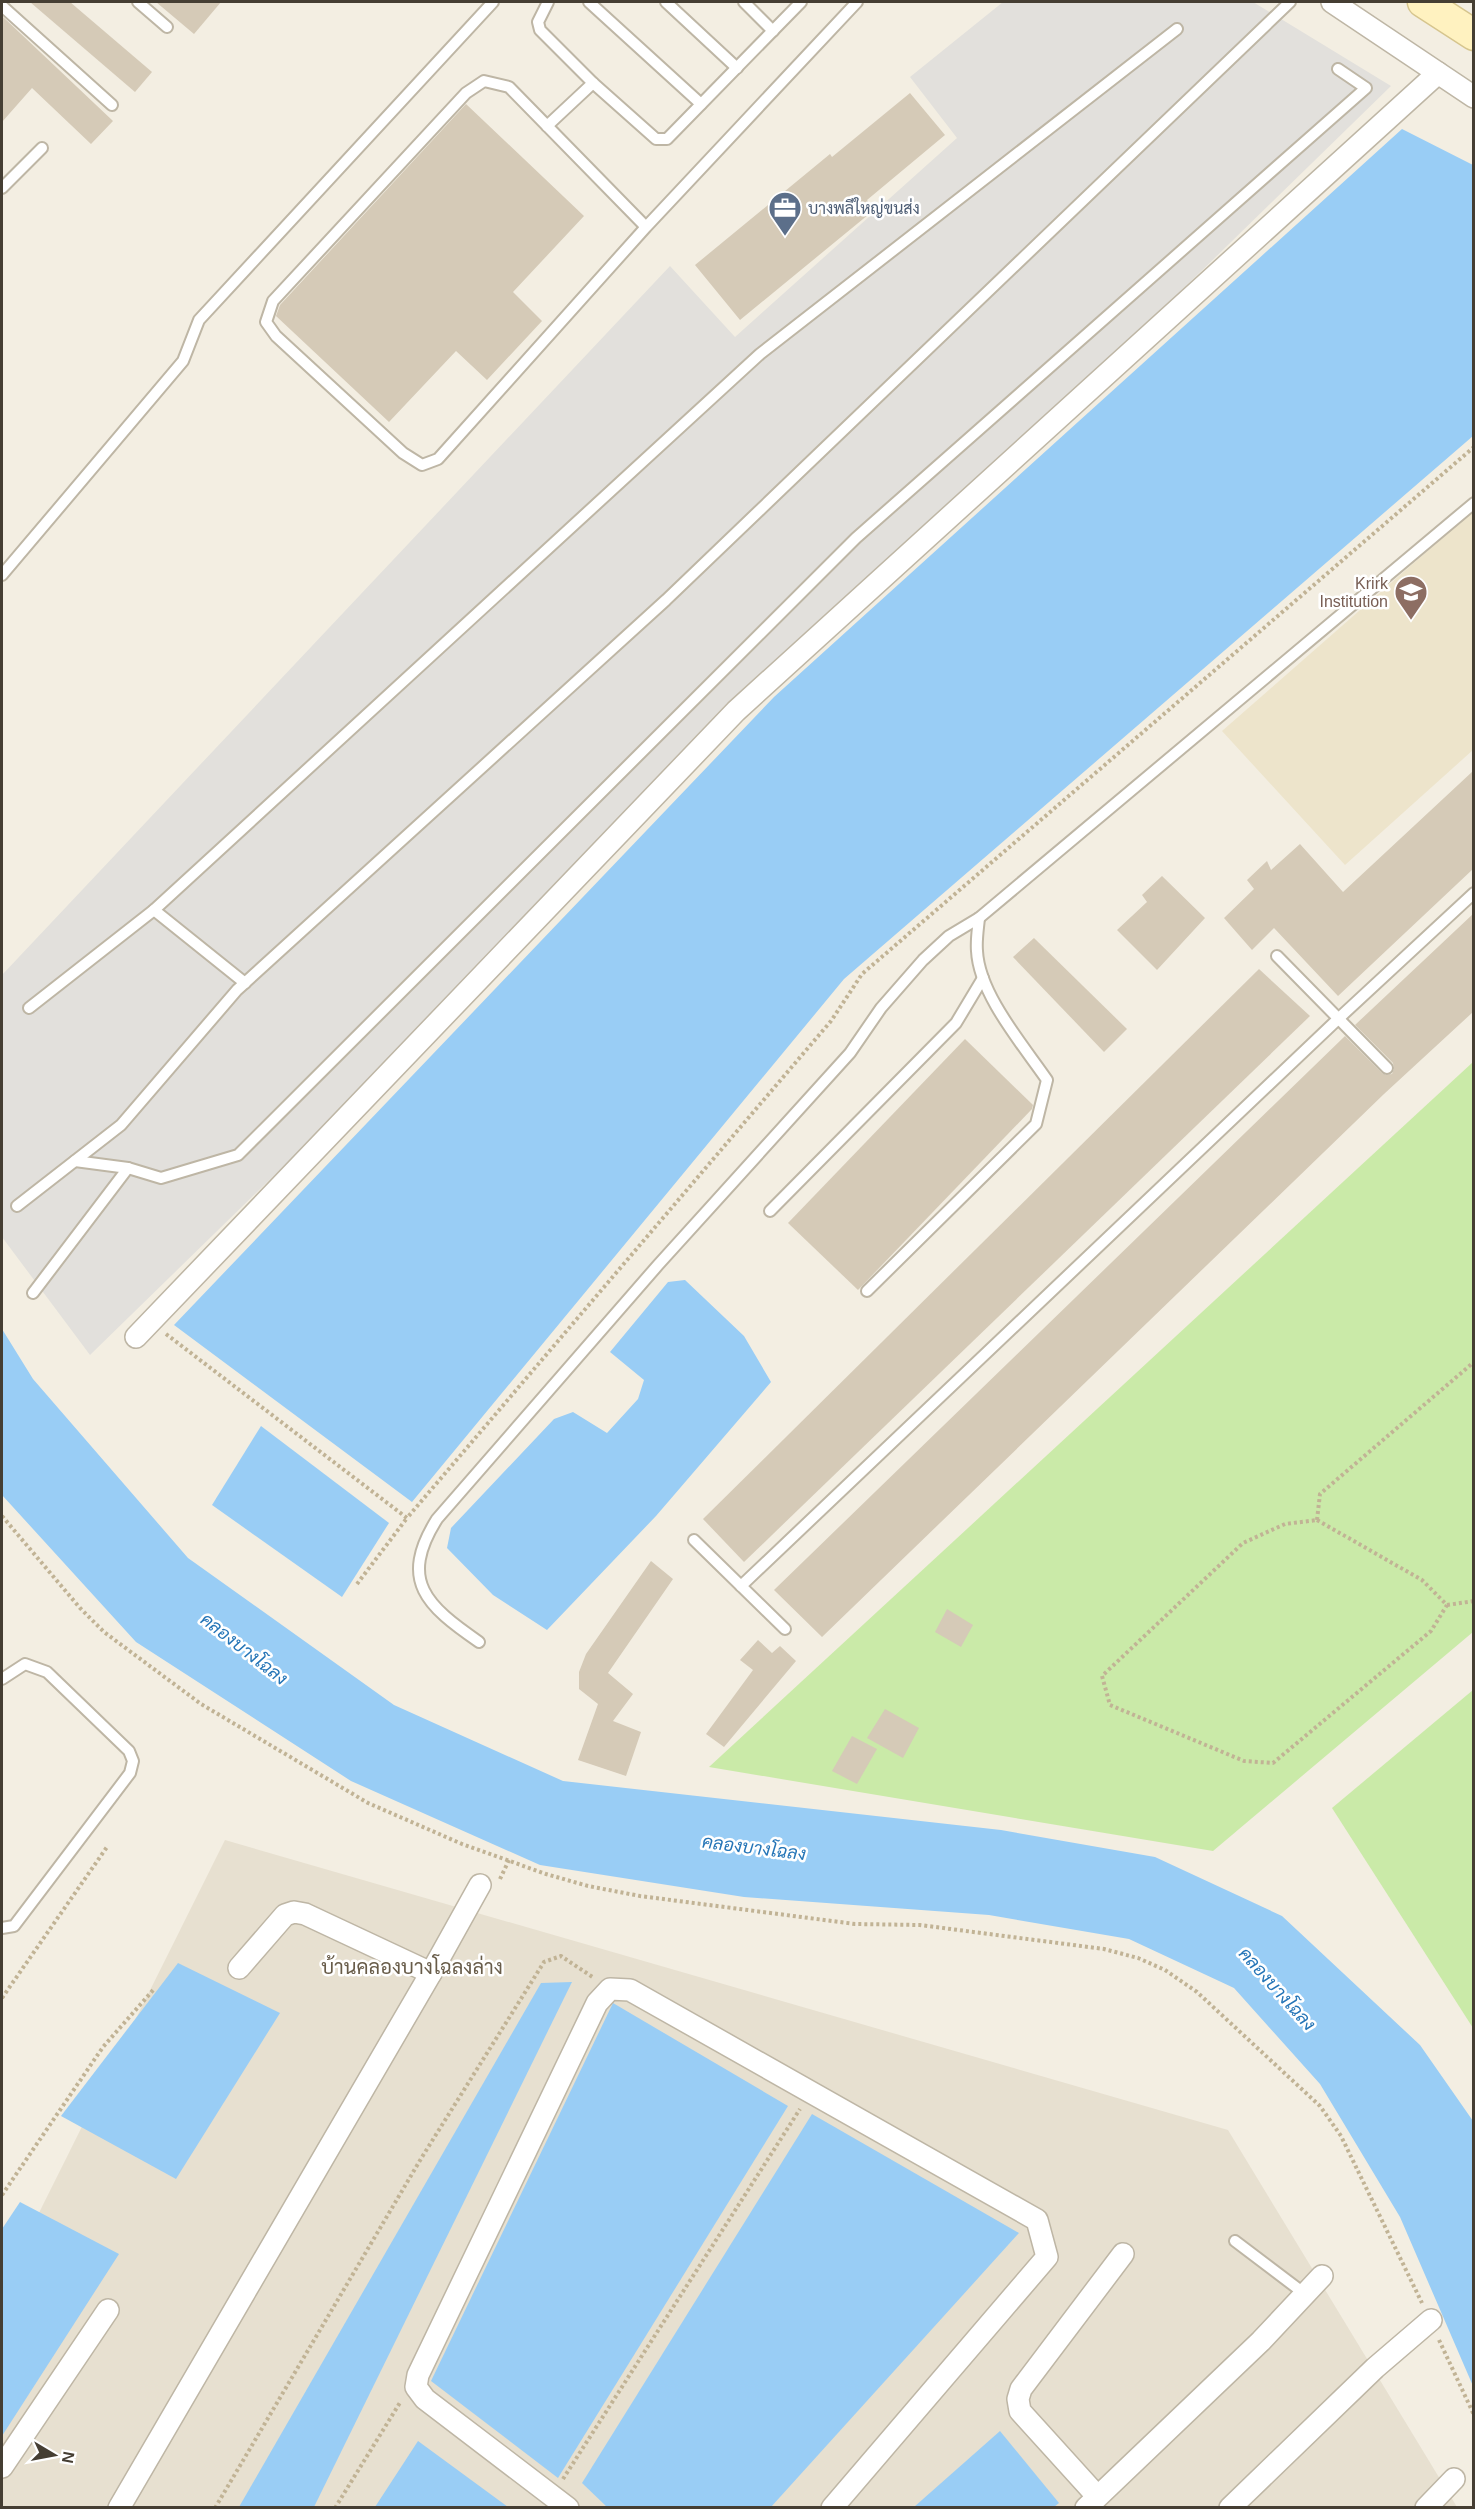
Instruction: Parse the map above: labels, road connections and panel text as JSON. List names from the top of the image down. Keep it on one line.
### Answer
{"districts":["บ้านคลองบางโฉลงล่าง"],"water":["คลองบางโฉลง"],"places":{"office":["บางพลีใหญ่ขนส่ง"],"school or university":["Krirk Institution"]},"north":"right"}
